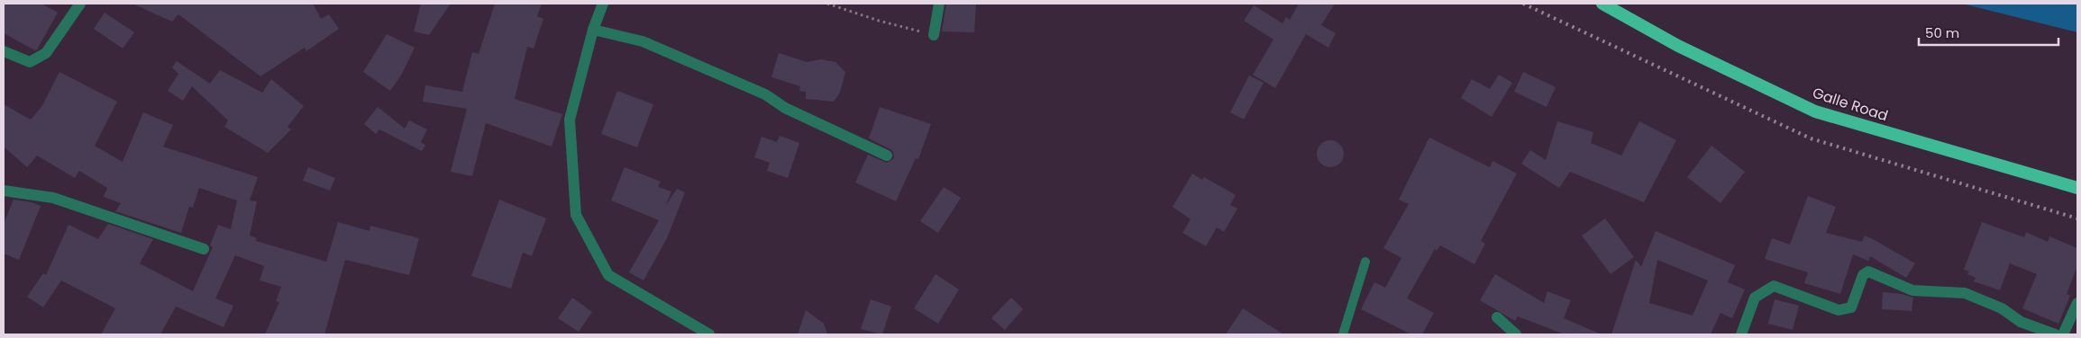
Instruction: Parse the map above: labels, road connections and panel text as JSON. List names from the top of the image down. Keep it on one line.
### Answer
{"streets":{"highway":["Galle Road"]},"scale_bar":"50 m"}
